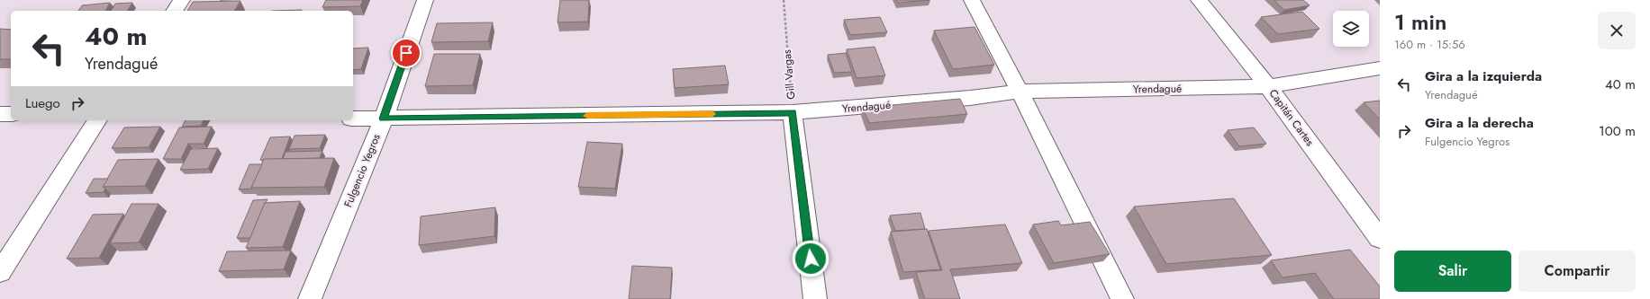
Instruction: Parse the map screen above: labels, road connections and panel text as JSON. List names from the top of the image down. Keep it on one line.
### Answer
{"streets":{"street":["Gill Vargas","Yrendagué","Capitán Cartes","Fulgencio Yegros"]},"crossings":[["Gill Vargas","Yrendagué"],["Yrendagué","Capitán Cartes"],["Yrendagué","Fulgencio Yegros"]],"page":{"heading":["1 min","160 m · 15:56"],"turn":["40 m","Yrendagué"],"list":[{"name":"Gira a la izquierda","note":"Yrendagué","value":"40 m"},{"name":"Gira a la derecha","note":"Fulgencio Yegros","value":"100 m"}],"then":"Luego","buttons":["Salir","Compartir"]}}
